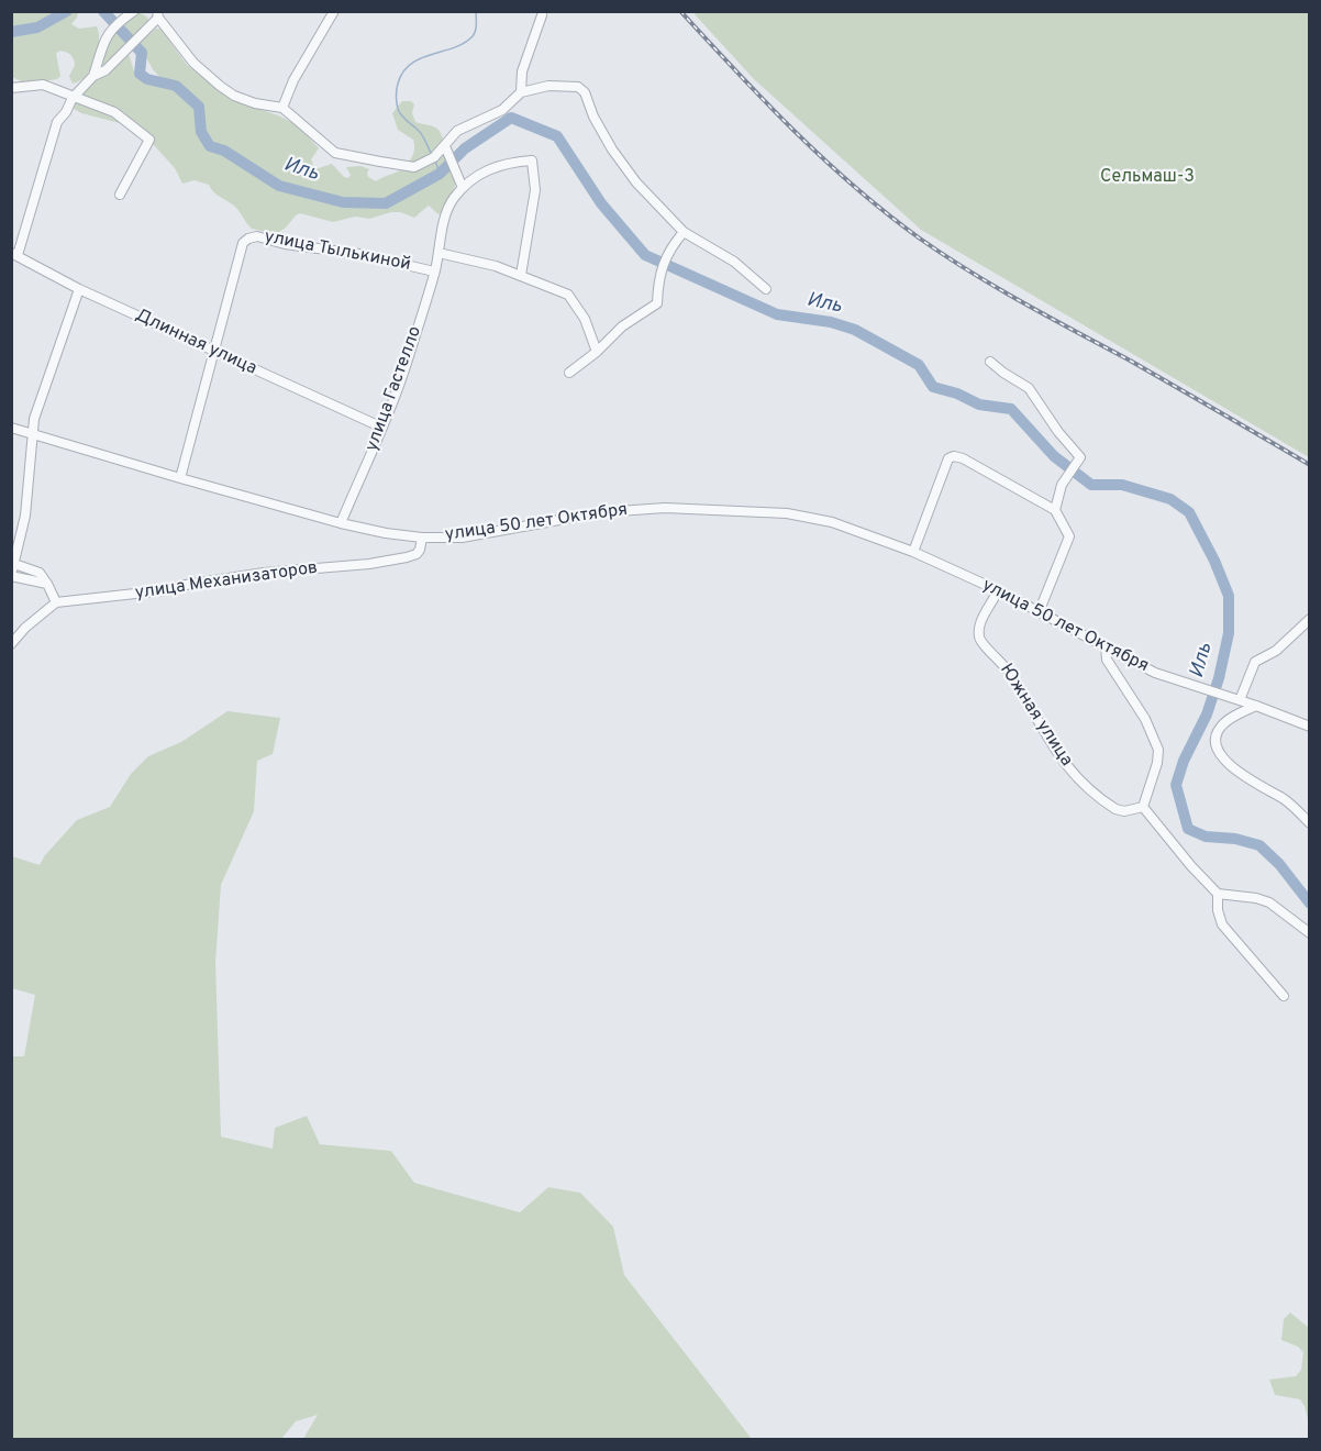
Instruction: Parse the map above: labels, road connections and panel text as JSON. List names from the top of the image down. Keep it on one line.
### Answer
{"streets":{"street":["улица Тылькиной","Длинная улица","улица Гастелло","улица 50 лет Октября","улица Механизаторов","Южная улица"]},"crossings":[["улица Тылькиной","Длинная улица"],["улица Тылькиной","улица Гастелло"],["Длинная улица","улица Гастелло"],["улица Гастелло","улица 50 лет Октября"],["улица 50 лет Октября","улица Механизаторов"],["улица 50 лет Октября","Южная улица"]],"water":["Иль"],"parks":["Сельмаш-3"]}
